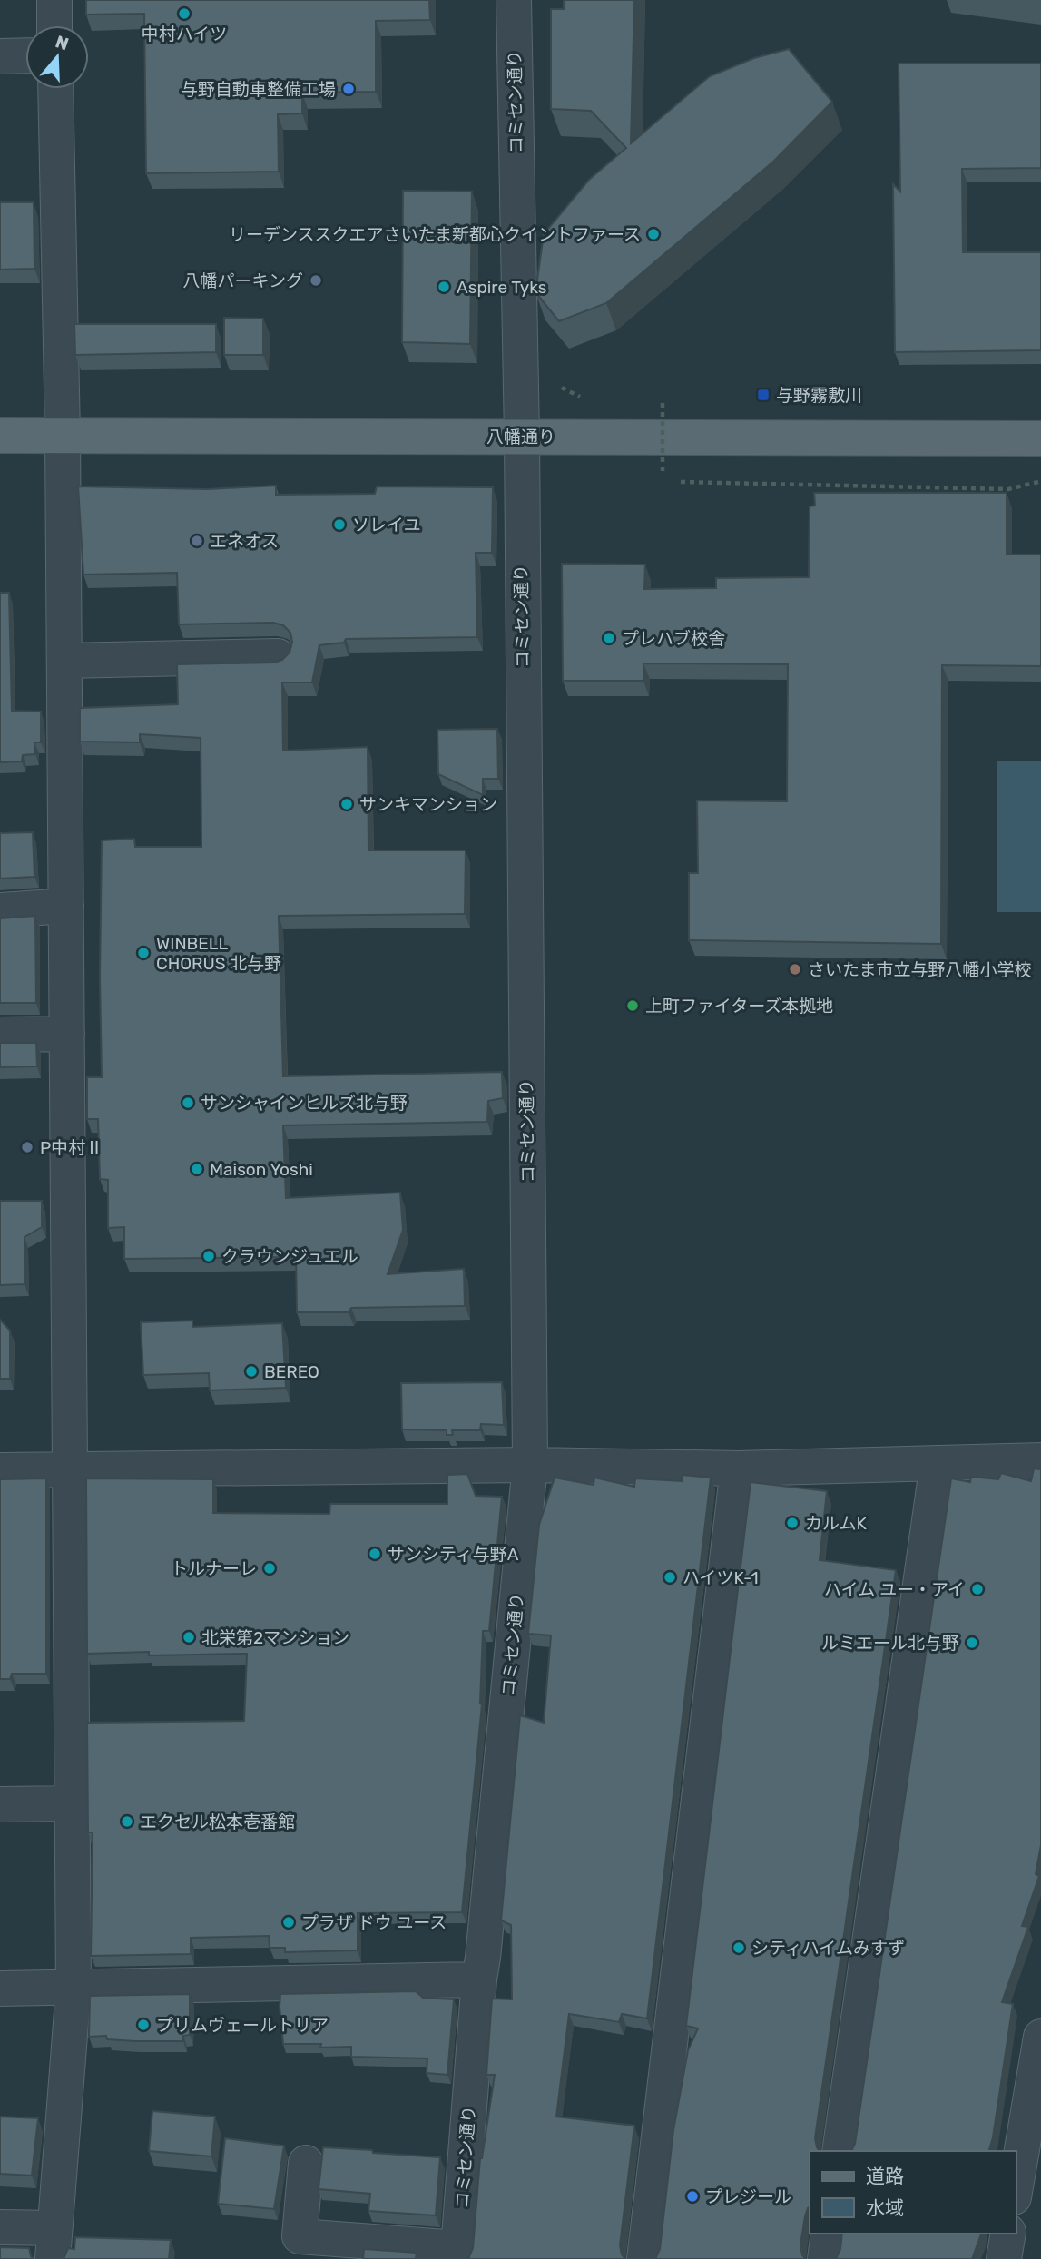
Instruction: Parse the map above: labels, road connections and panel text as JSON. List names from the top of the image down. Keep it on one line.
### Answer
{"streets":{"main road":["八幡通り"],"street":["コミセン通り"]},"crossings":[["コミセン通り","八幡通り"]],"places":{"other":["中村ハイツ","与野自動車整備工場","リーデンススクエアさいたま新都心クイントファース","八幡パーキング","Aspire Tyks","ソレイユ","エネオス","プレハブ校舎","サンキマンション","WINBELL CHORUS 北与野","さいたま市立与野八幡小学校","上町ファイターズ本拠地","サンシャインヒルズ北与野","P中村Ⅱ","Maison Yoshi","クラウンジュエル","BEREO","カルムK","サンシティ与野A","トルナーレ","ハイツK-1","ハイム ユー・アイ","北栄第2マンション","ルミエール北与野","エクセル松本壱番館","プラザ ドウ ユース","シティハイムみすず","プリムヴェールトリア","プレジール"],"transit":["与野霧敷川"]},"legend":["道路","水域"],"north":"top"}
